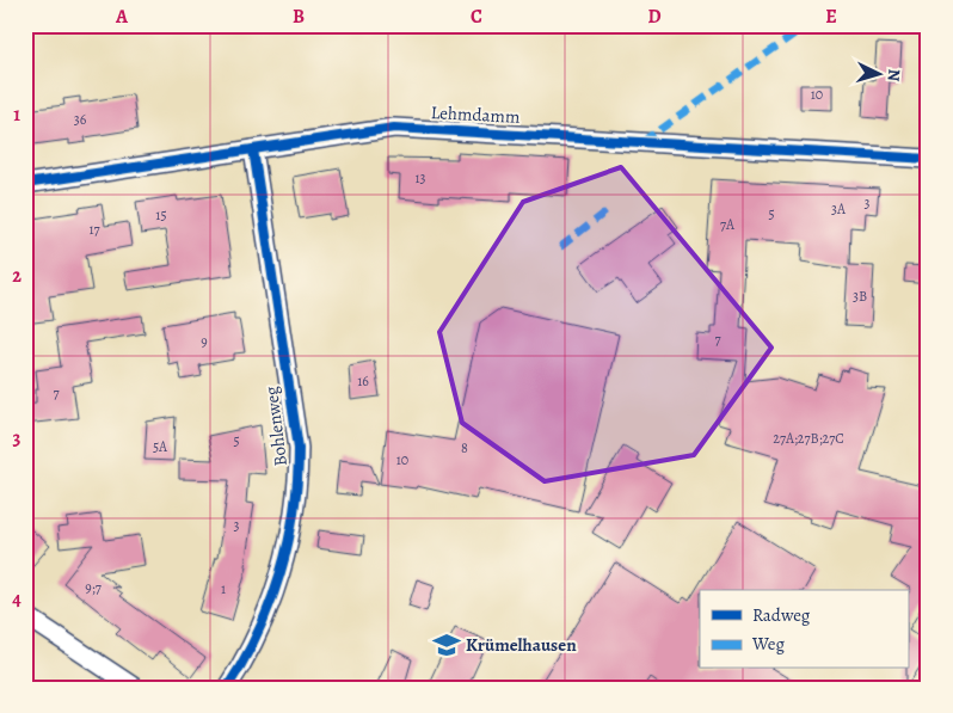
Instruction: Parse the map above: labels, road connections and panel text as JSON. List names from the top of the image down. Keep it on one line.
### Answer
{"streets":{"street":["Lehmdamm","Bohlenweg"]},"crossings":[["Lehmdamm","Bohlenweg"]],"places":{"school or university":["Krümelhausen"]},"house_numbers":["10","36","13","3","3A","5","15","7A","17","3B","7","9","16","7","27A;27B;27C","5","5A","8","10","3","9;7","1"],"legend":["Radweg","Weg"],"north":"right","grid":{"columns":["A","B","C","D","E"],"rows":["1","2","3","4"]}}
